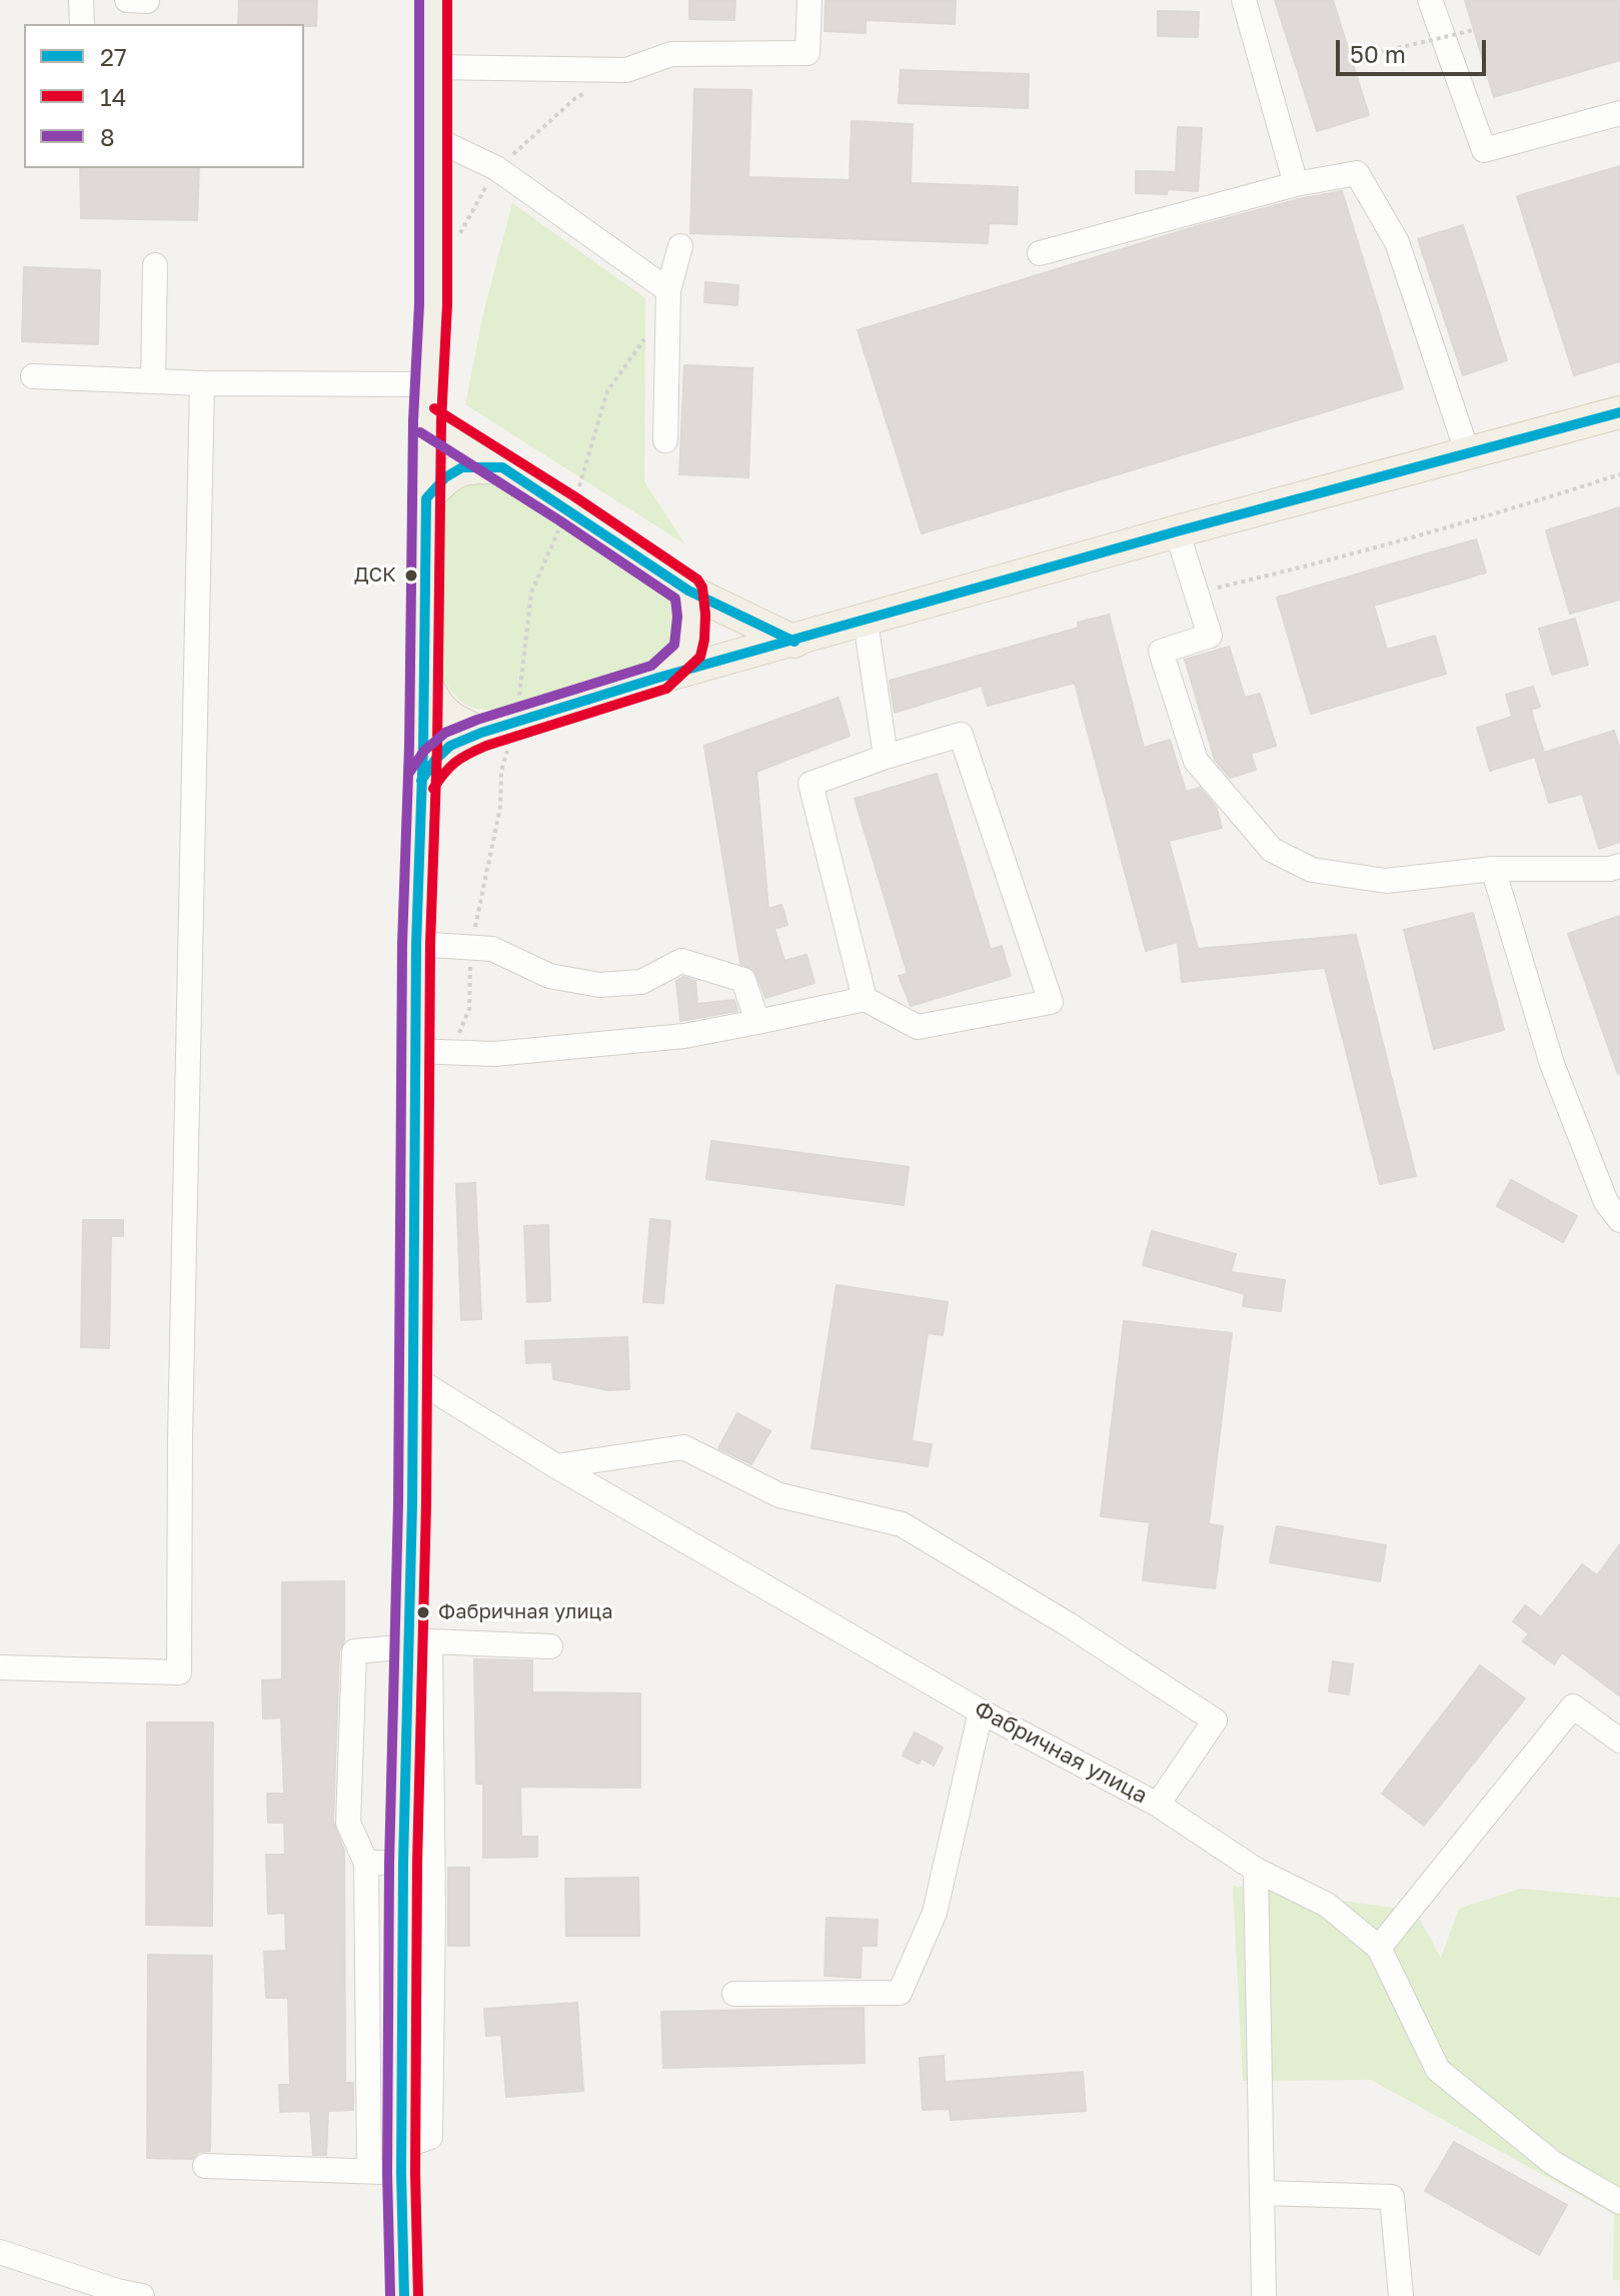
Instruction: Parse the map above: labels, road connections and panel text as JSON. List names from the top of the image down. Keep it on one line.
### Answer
{"streets":{"street":["Фабричная улица"]},"places":["ДСК","Фабричная улица"],"lines":["transit line 14","transit line 8","transit line 27"],"legend":["27","14","8"],"scale_bar":"50 m"}
